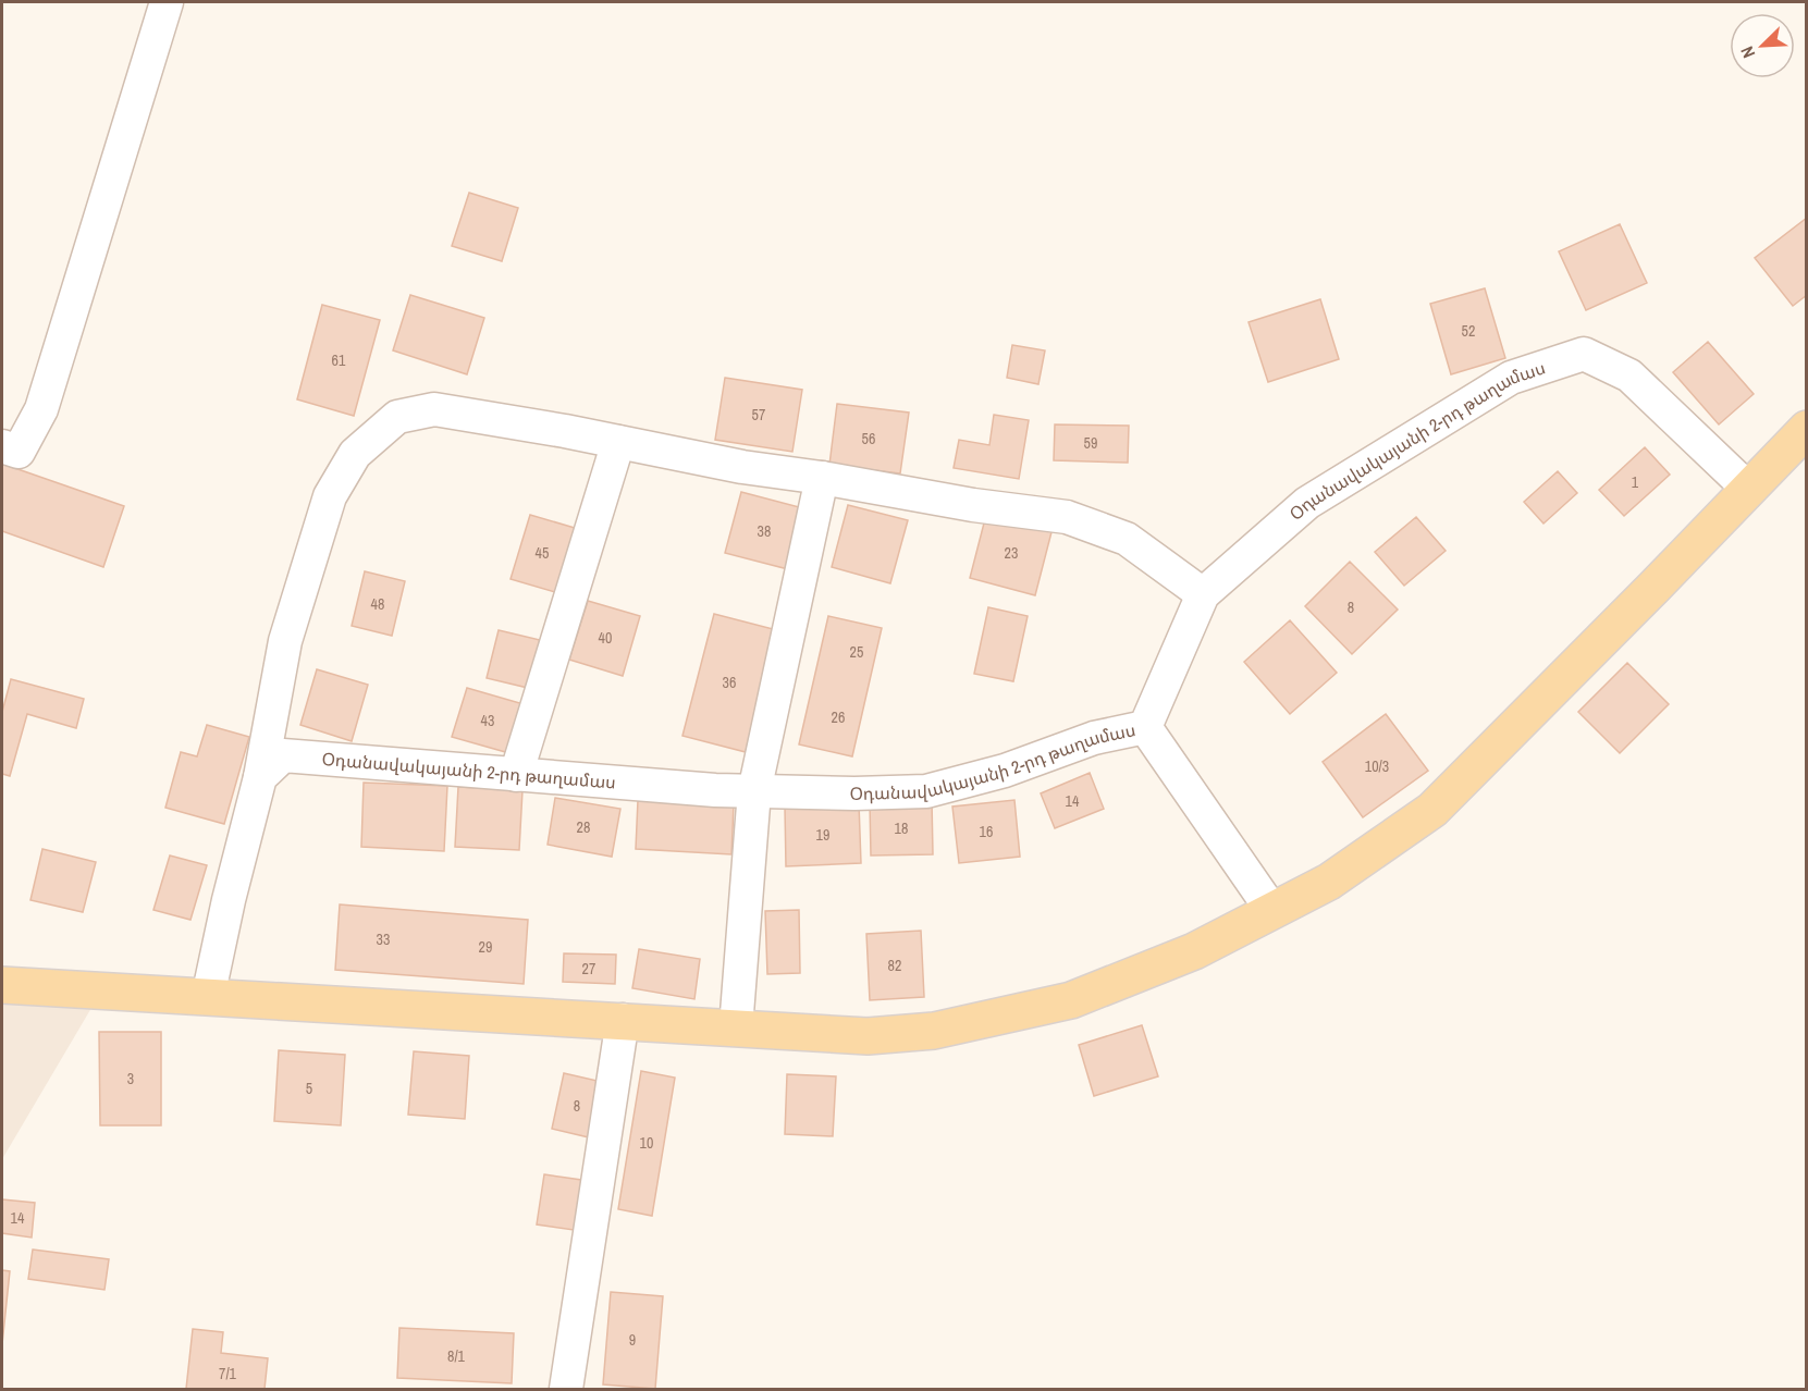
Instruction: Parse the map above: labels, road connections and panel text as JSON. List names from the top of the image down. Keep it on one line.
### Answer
{"streets":{"street":["Օդանավակայանի 2-րդ թաղամաս"]},"house_numbers":["52","61","57","56","59","1","38","45","23","48","8","40","25","36","26","43","10/3","14","28","18","16","19","33","29","82","27","3","5","8","10","14","9","8/1","7/1"],"north":"bottom left"}
